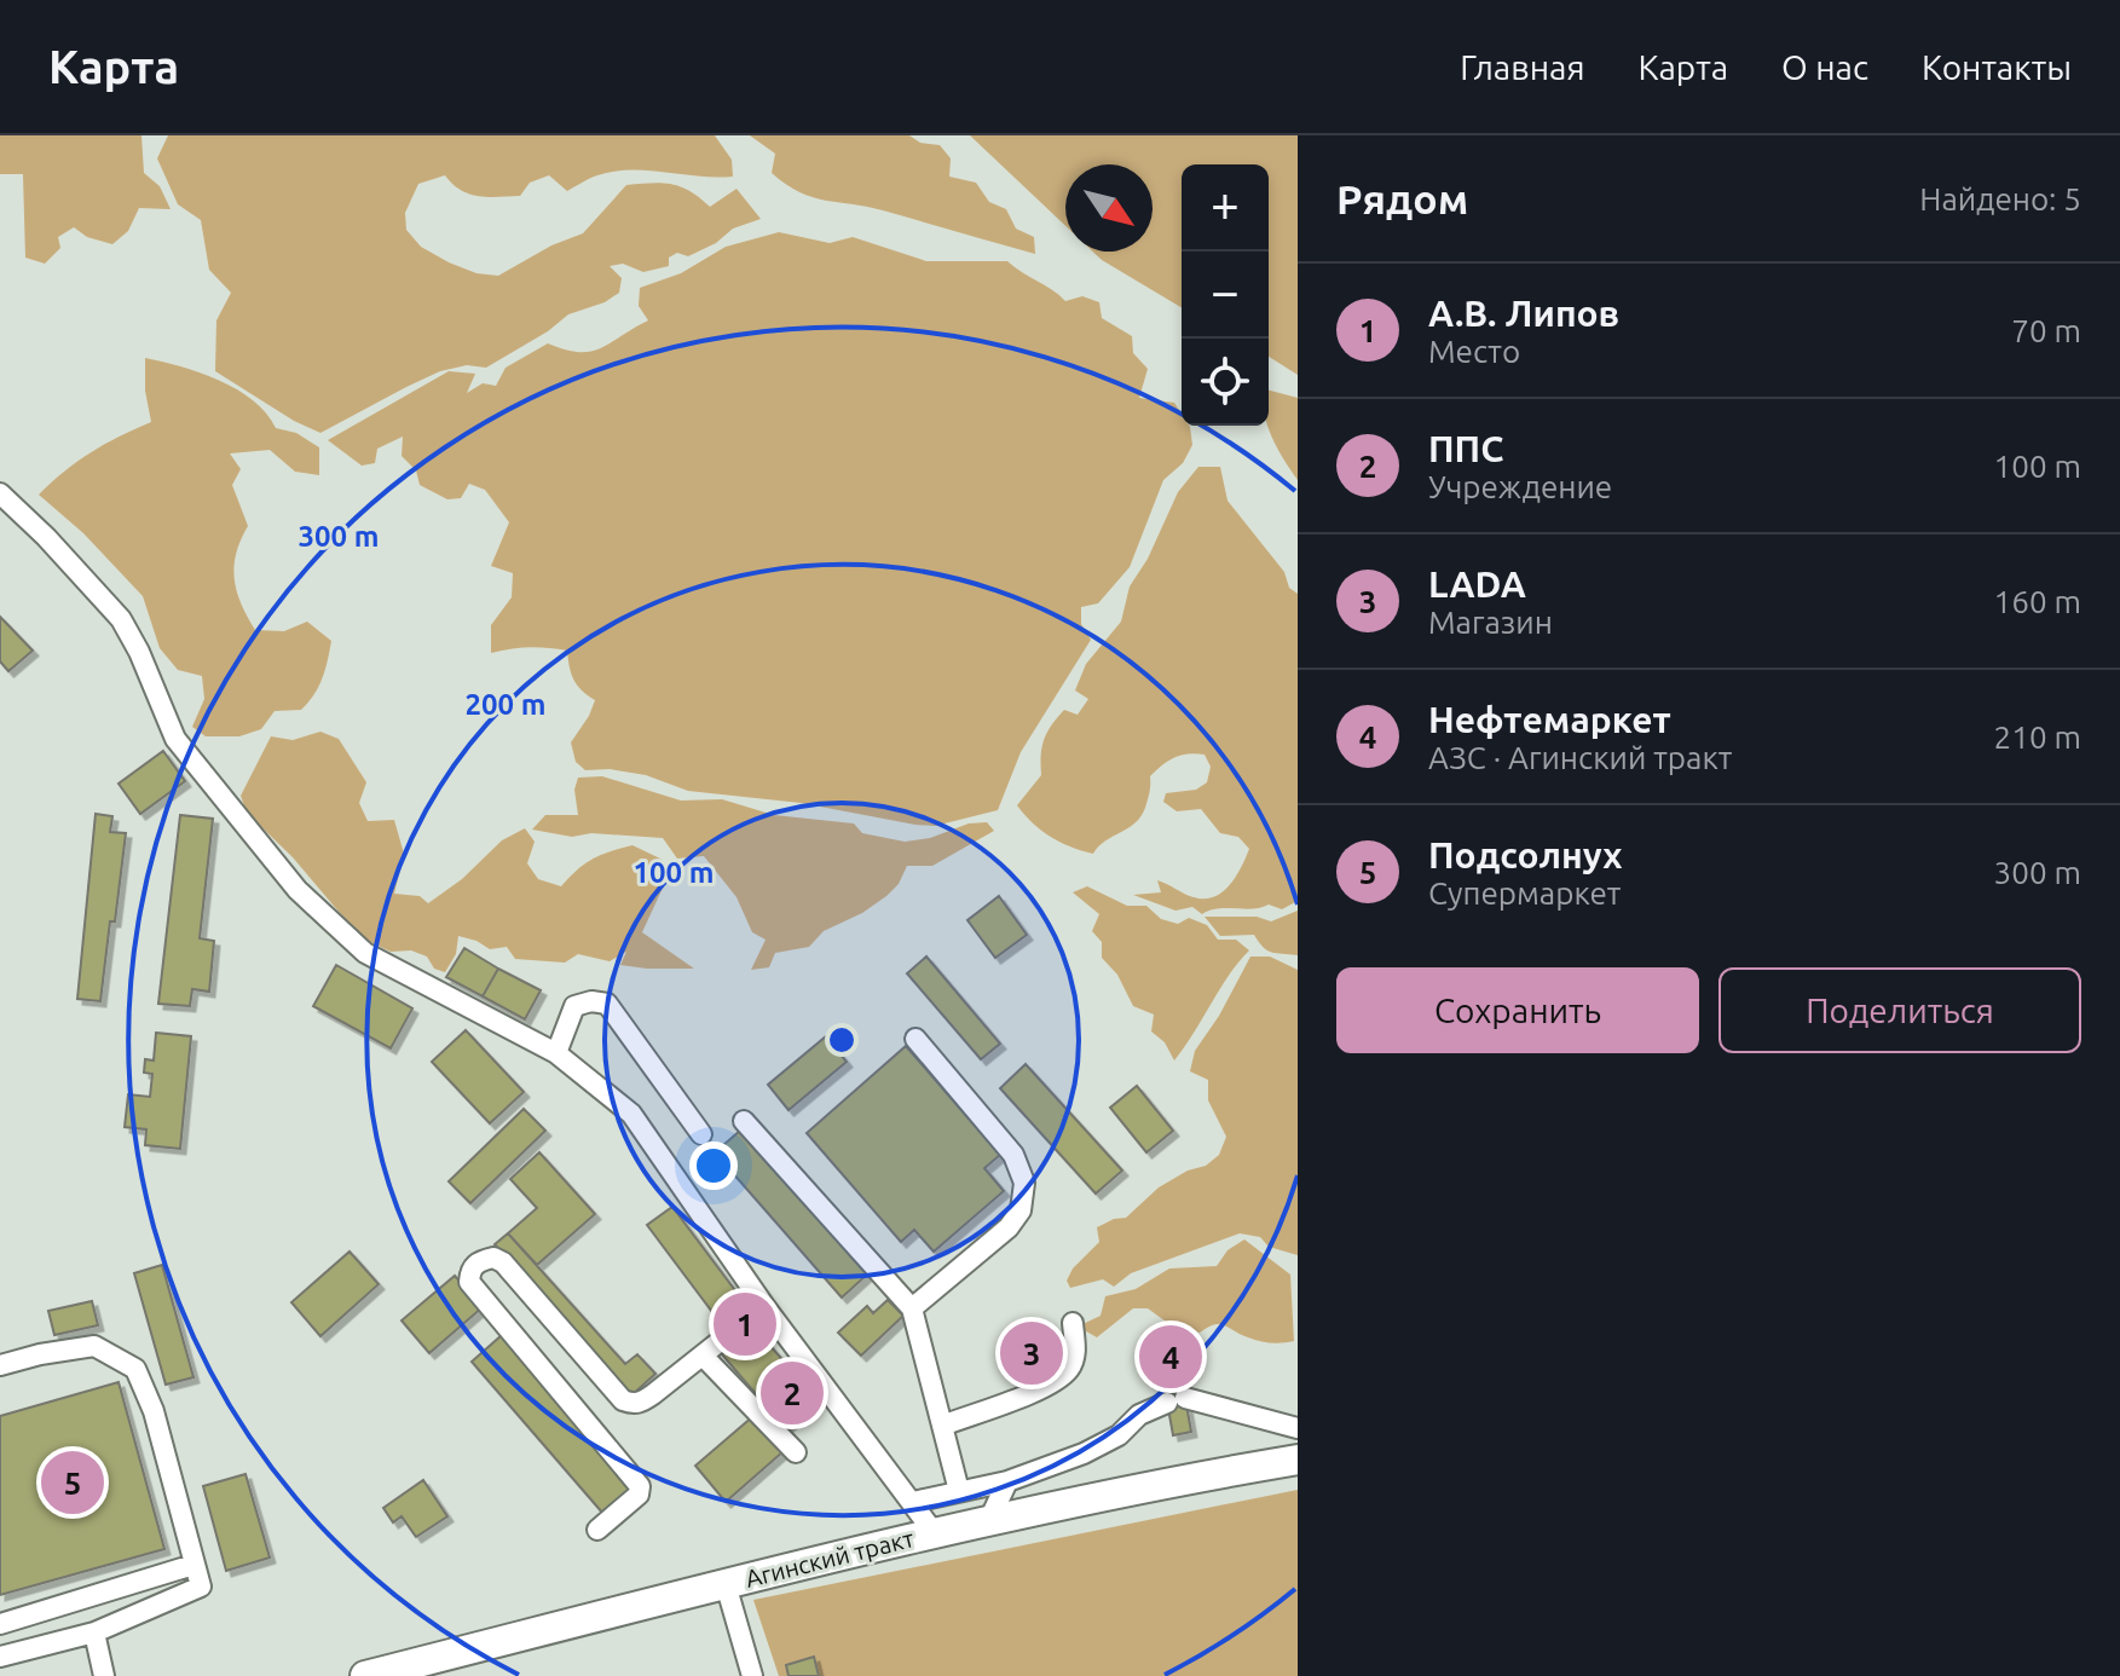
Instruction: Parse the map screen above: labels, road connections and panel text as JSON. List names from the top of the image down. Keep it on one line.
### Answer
{"streets":{"highway":["Агинский тракт"]},"north":"bottom right","page":{"header":"Карта","nav":["Главная","Карта","О нас","Контакты"],"heading":["Рядом","Найдено: 5"],"map_buttons":["+","−"],"list":[{"mark":"1","name":"А.В. Липов","note":"Место","value":"70 m"},{"mark":"2","name":"ППС","note":"Учреждение","value":"100 m"},{"mark":"3","name":"LADA","note":"Магазин","value":"160 m"},{"mark":"4","name":"Нефтемаркет","note":"АЗС · Агинский тракт","value":"210 m"},{"mark":"5","name":"Подсолнух","note":"Супермаркет","value":"300 m"}],"buttons":["Сохранить","Поделиться"],"pins":["1","3","4","2","5"]},"rings":["300 m","200 m","100 m"]}
